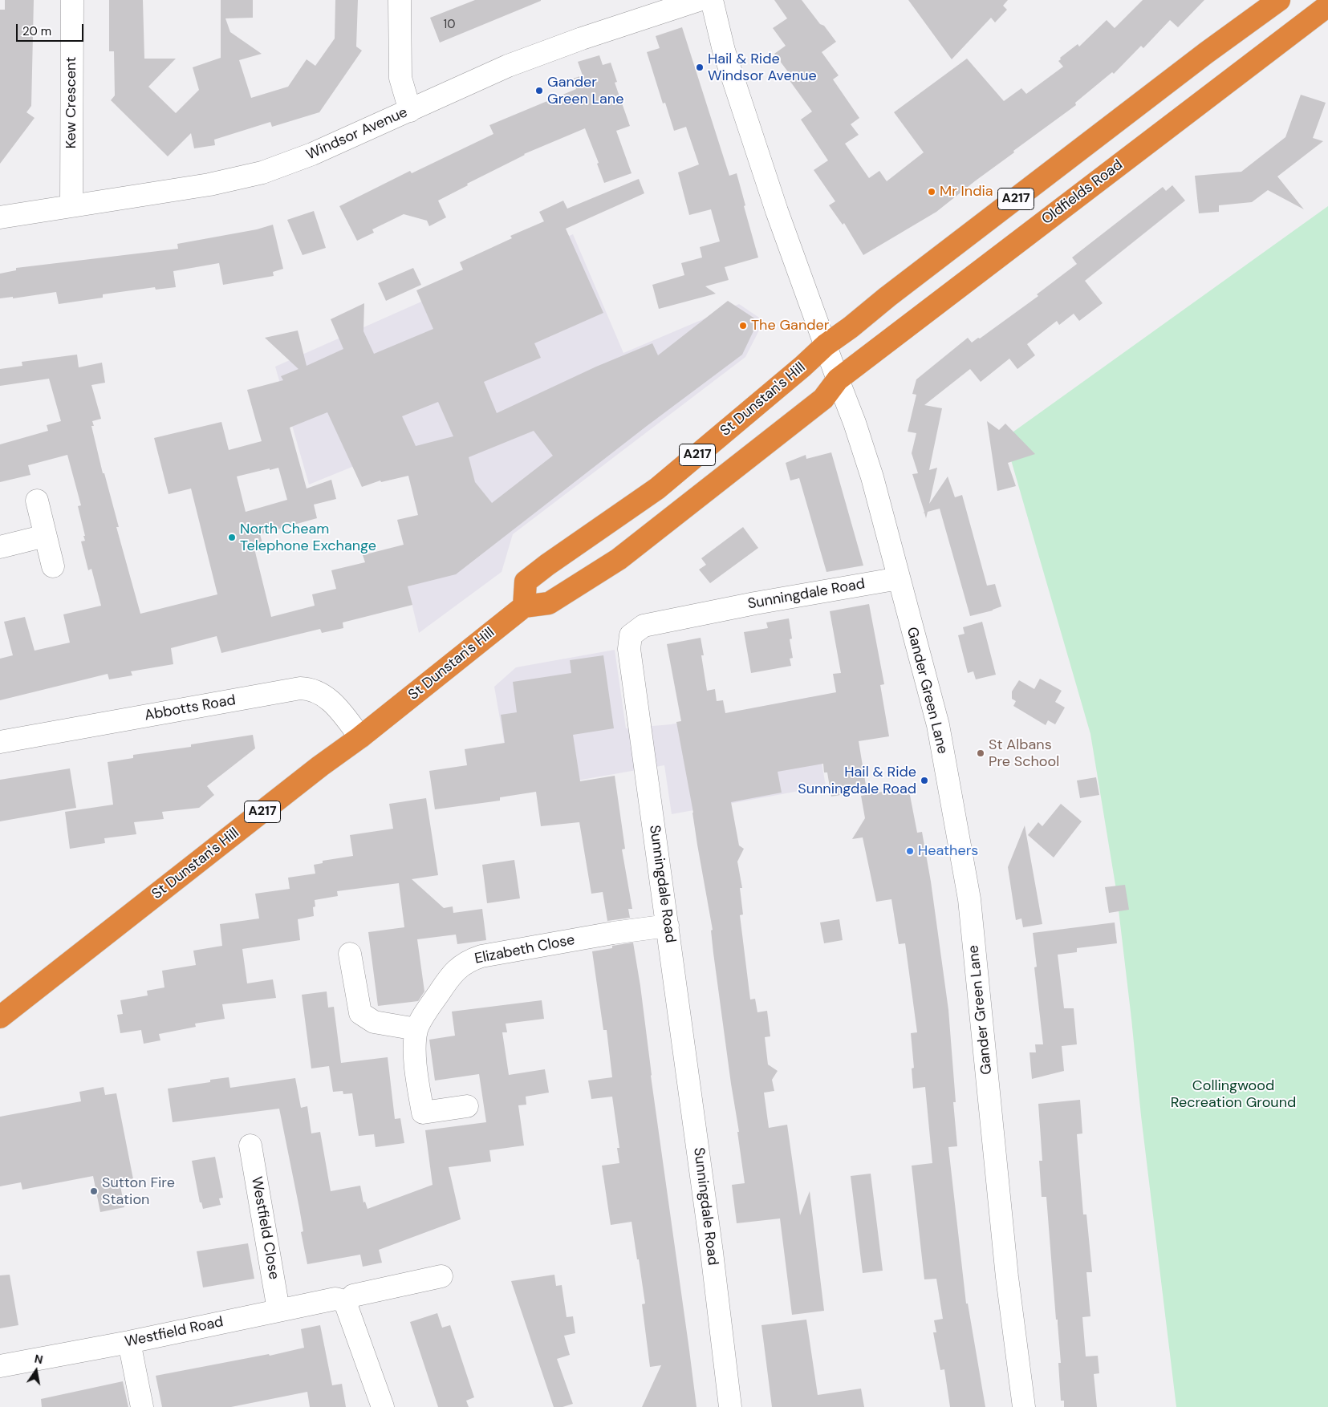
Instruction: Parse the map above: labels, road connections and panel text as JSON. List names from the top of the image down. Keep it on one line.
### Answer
{"streets":{"highway":["Oldfields Road","A217","St Dunstan's Hill"],"street":["Kew Crescent","Windsor Avenue","Sunningdale Road","Gander Green Lane","Abbotts Road","Elizabeth Close","Westfield Close","Westfield Road"]},"crossings":[["Kew Crescent","Windsor Avenue"],["Oldfields Road","A217"],["Oldfields Road","Gander Green Lane"],["A217","St Dunstan's Hill"],["A217","Gander Green Lane"],["St Dunstan's Hill","Gander Green Lane"],["St Dunstan's Hill","Abbotts Road"],["Sunningdale Road","Gander Green Lane"],["Sunningdale Road","Elizabeth Close"],["Westfield Close","Westfield Road"]],"parks":["Collingwood Recreation Ground"],"places":["Hail & Ride Windsor Avenue","Gander Green Lane","Mr India","The Gander","North Cheam Telephone Exchange","St Albans Pre School","Hail & Ride Sunningdale Road","Heathers","Sutton Fire Station"],"house_numbers":["10"],"scale_bar":"20 m","north":"top"}
